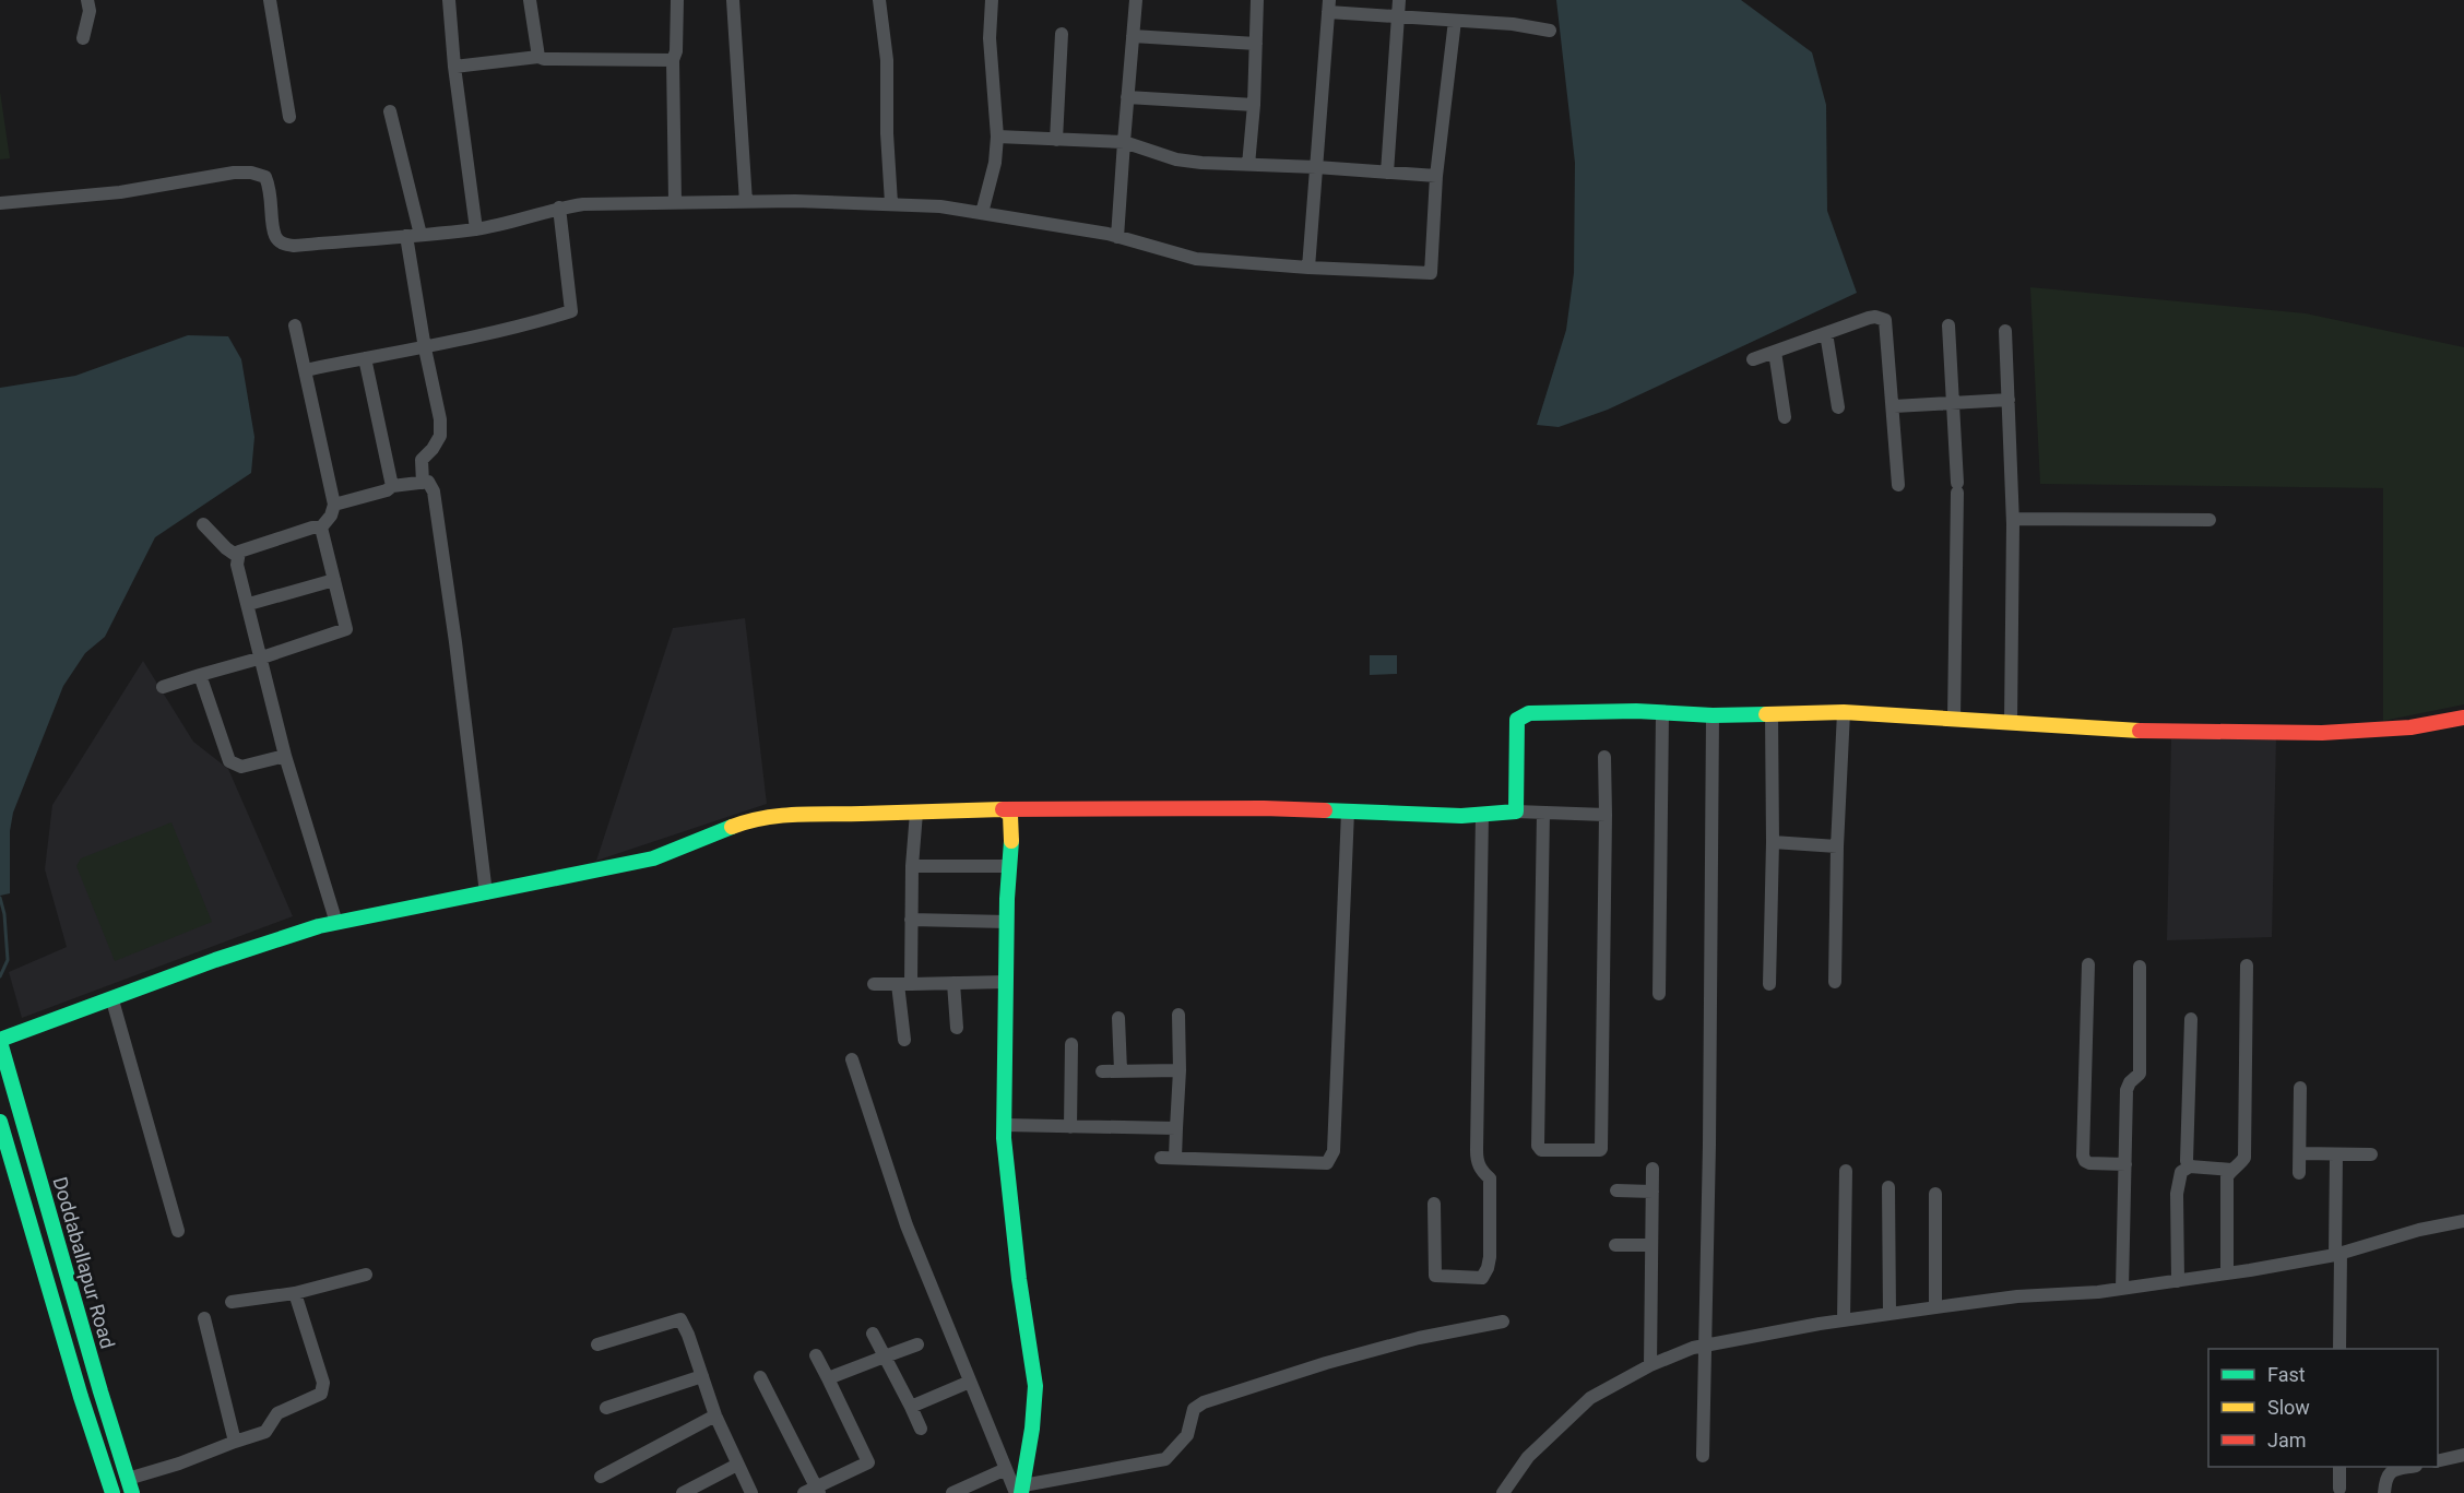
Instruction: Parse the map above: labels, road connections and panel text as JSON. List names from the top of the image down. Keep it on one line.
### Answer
{"streets":{"street":["Doddaballapur Road"]},"legend":["Fast","Slow","Jam"]}
